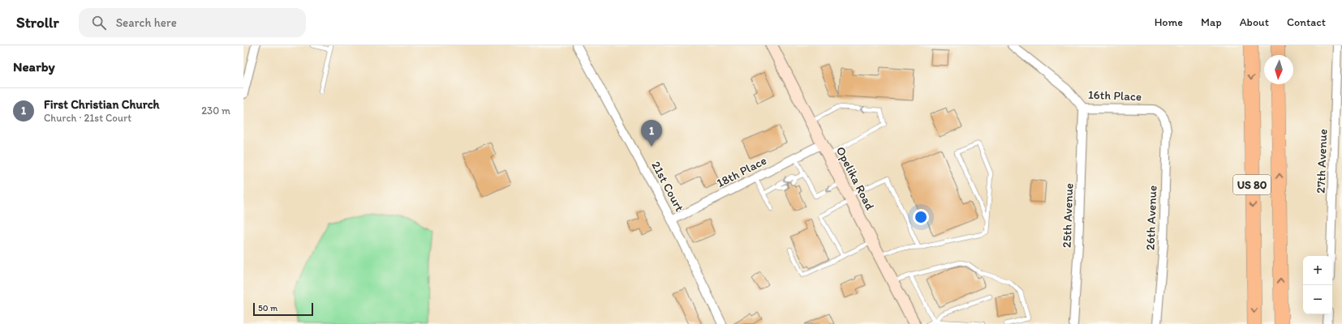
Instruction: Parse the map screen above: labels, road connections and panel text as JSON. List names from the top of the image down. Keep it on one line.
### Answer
{"streets":{"highway":["US 80"],"main road":["Opelika Road"],"street":["16th Place","27th Avenue","18th Place","21st Court","25th Avenue","26th Avenue"]},"crossings":[["16th Place","25th Avenue"],["16th Place","26th Avenue"],["18th Place","Opelika Road"],["18th Place","21st Court"]],"scale_bar":"50 m","north":"bottom","page":{"header":"Strollr","search":"Search here","nav":["Home","Map","About","Contact"],"heading":"Nearby","list":[{"mark":"1","name":"First Christian Church","note":"Church · 21st Court","value":"230 m"}],"pins":"1","map_buttons":["+","−"],"scale":"50 m"}}
